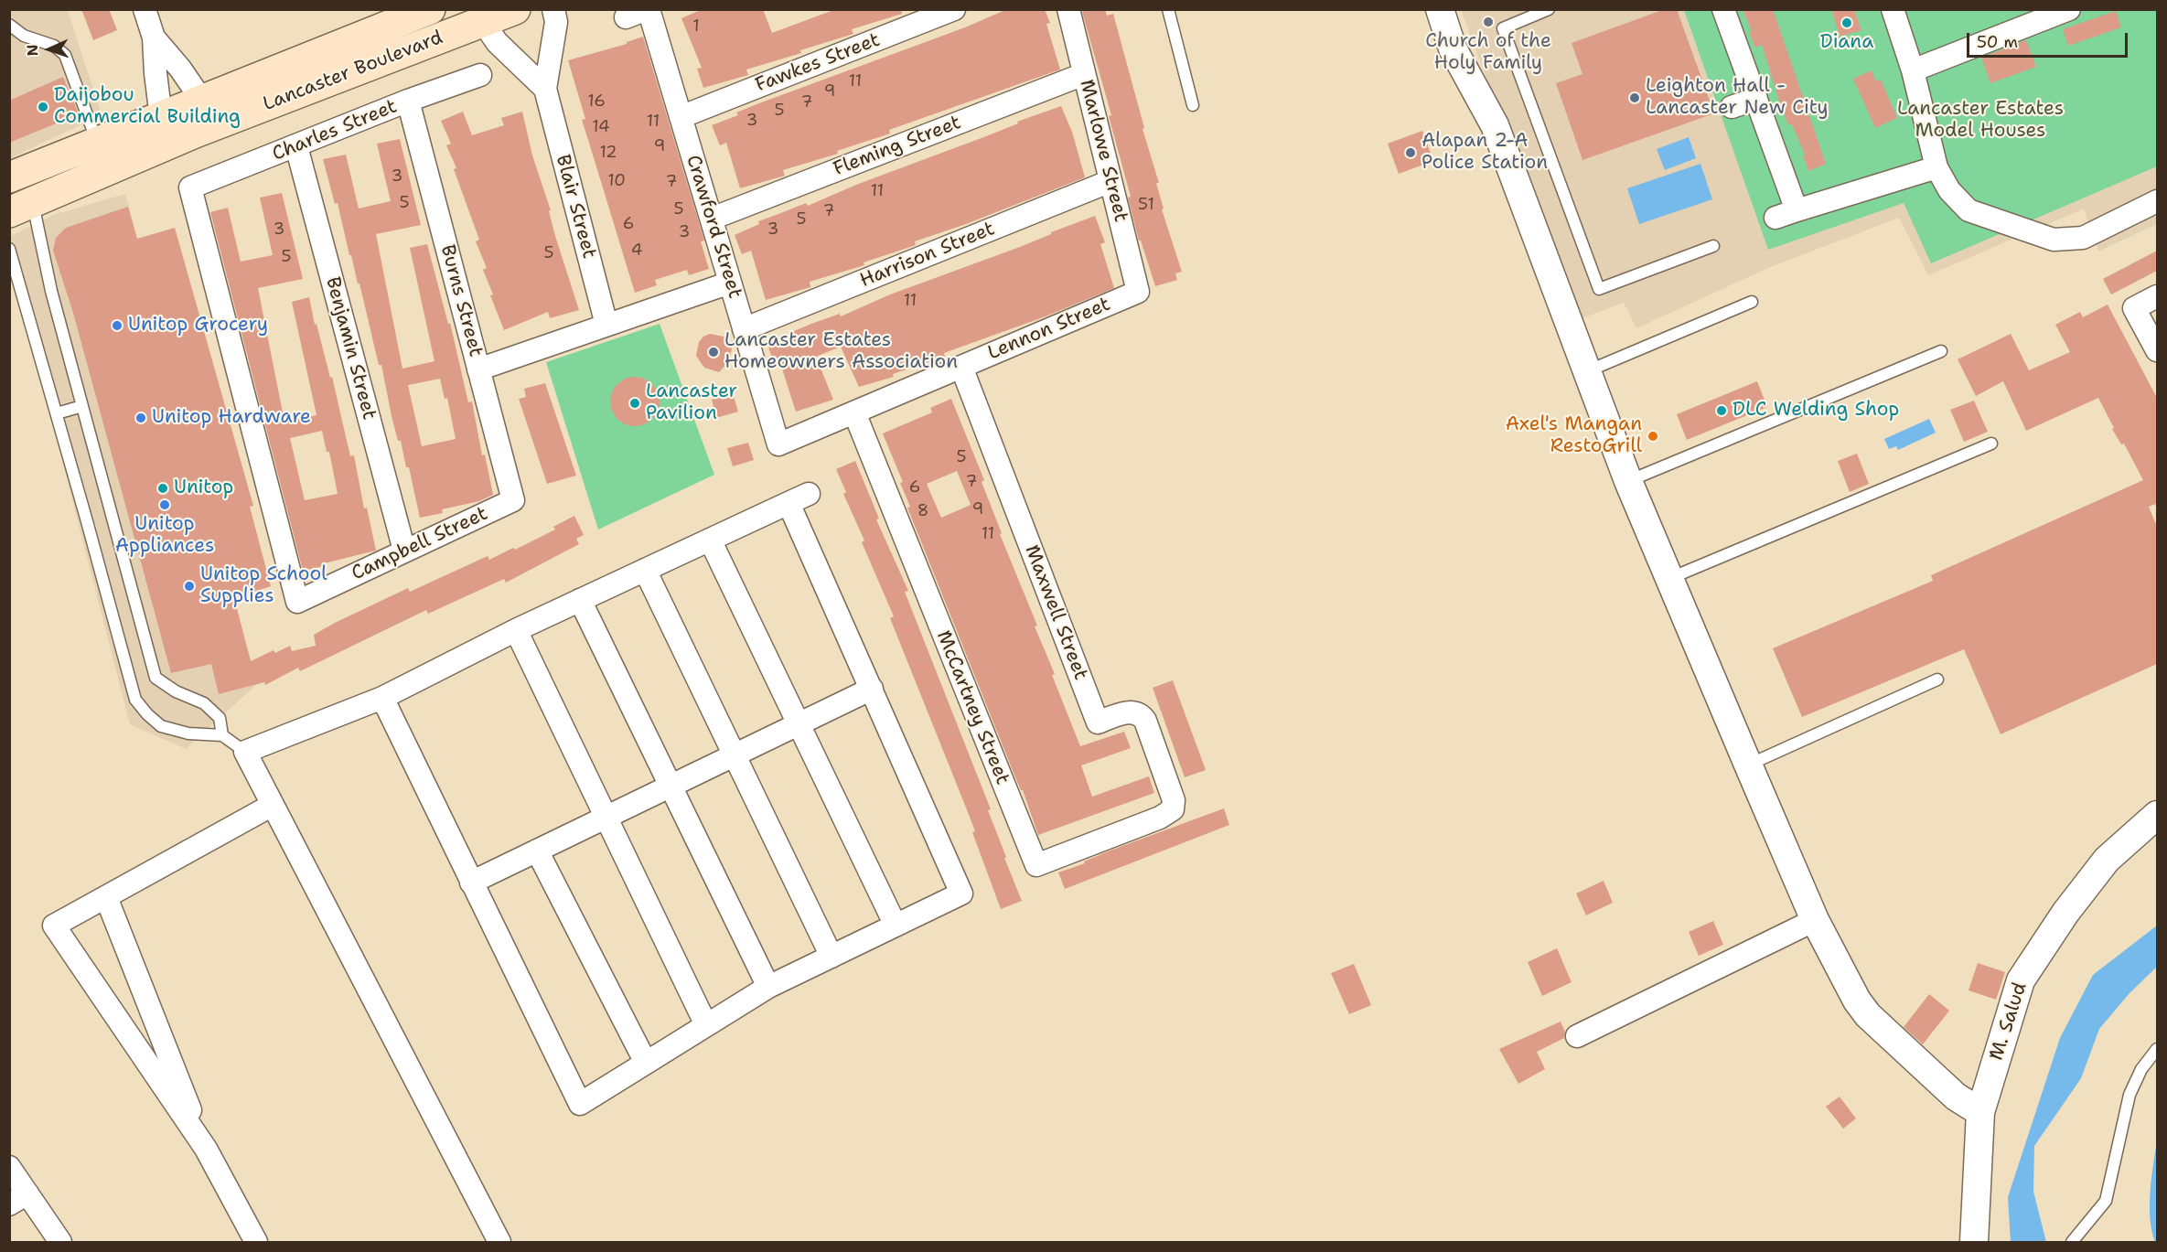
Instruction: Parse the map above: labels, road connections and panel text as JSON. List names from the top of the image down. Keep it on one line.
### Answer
{"streets":{"main road":["Lancaster Boulevard"],"street":["Fawkes Street","Charles Street","Fleming Street","Marlowe Street","Blair Street","Crawford Street","Harrison Street","Burns Street","Lennon Street","Benjamin Street","Campbell Street","Maxwell Street","McCartney Street","M. Salud"]},"crossings":[["Fawkes Street","Crawford Street"],["Charles Street","Burns Street"],["Charles Street","Benjamin Street"],["Charles Street","Campbell Street"],["Fleming Street","Marlowe Street"],["Fleming Street","Crawford Street"],["Marlowe Street","Harrison Street"],["Marlowe Street","Lennon Street"],["Crawford Street","Harrison Street"],["Crawford Street","Lennon Street"],["Burns Street","Campbell Street"],["Lennon Street","Maxwell Street"],["Lennon Street","McCartney Street"],["Benjamin Street","Campbell Street"],["Maxwell Street","McCartney Street"]],"parks":["Lancaster Estates Model Houses"],"places":["Church of the Holy Family","Diana","Leighton Hall - Lancaster New City","Daijobou Commercial Building","Alapan 2-A Police Station","Unitop Grocery","Lancaster Estates Homeowners Association","Lancaster Pavilion","DLC Welding Shop","Unitop Hardware","Axel's Mangan RestoGrill","Unitop","Unitop Appliances","Unitop School Supplies"],"house_numbers":["1","11","9","16","7","5","3","11","14","9","12","3","10","7","11","5","51","5","7","5","6","3","3","3","4","5","5","11","5","7","6","9","8","11"],"scale_bar":"50 m","north":"left"}
